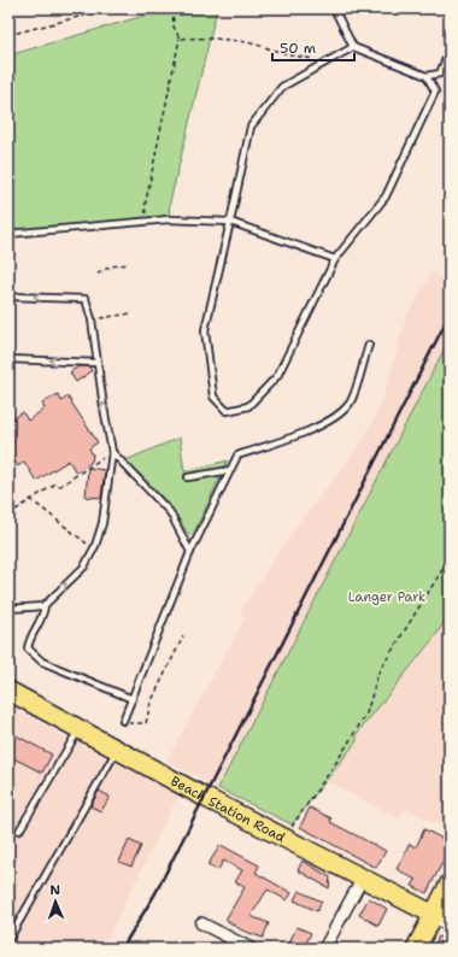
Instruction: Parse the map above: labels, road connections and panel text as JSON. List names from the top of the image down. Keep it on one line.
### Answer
{"streets":{"main road":["Beach Station Road"]},"parks":["Langer Park"],"scale_bar":"50 m","north":"top"}
